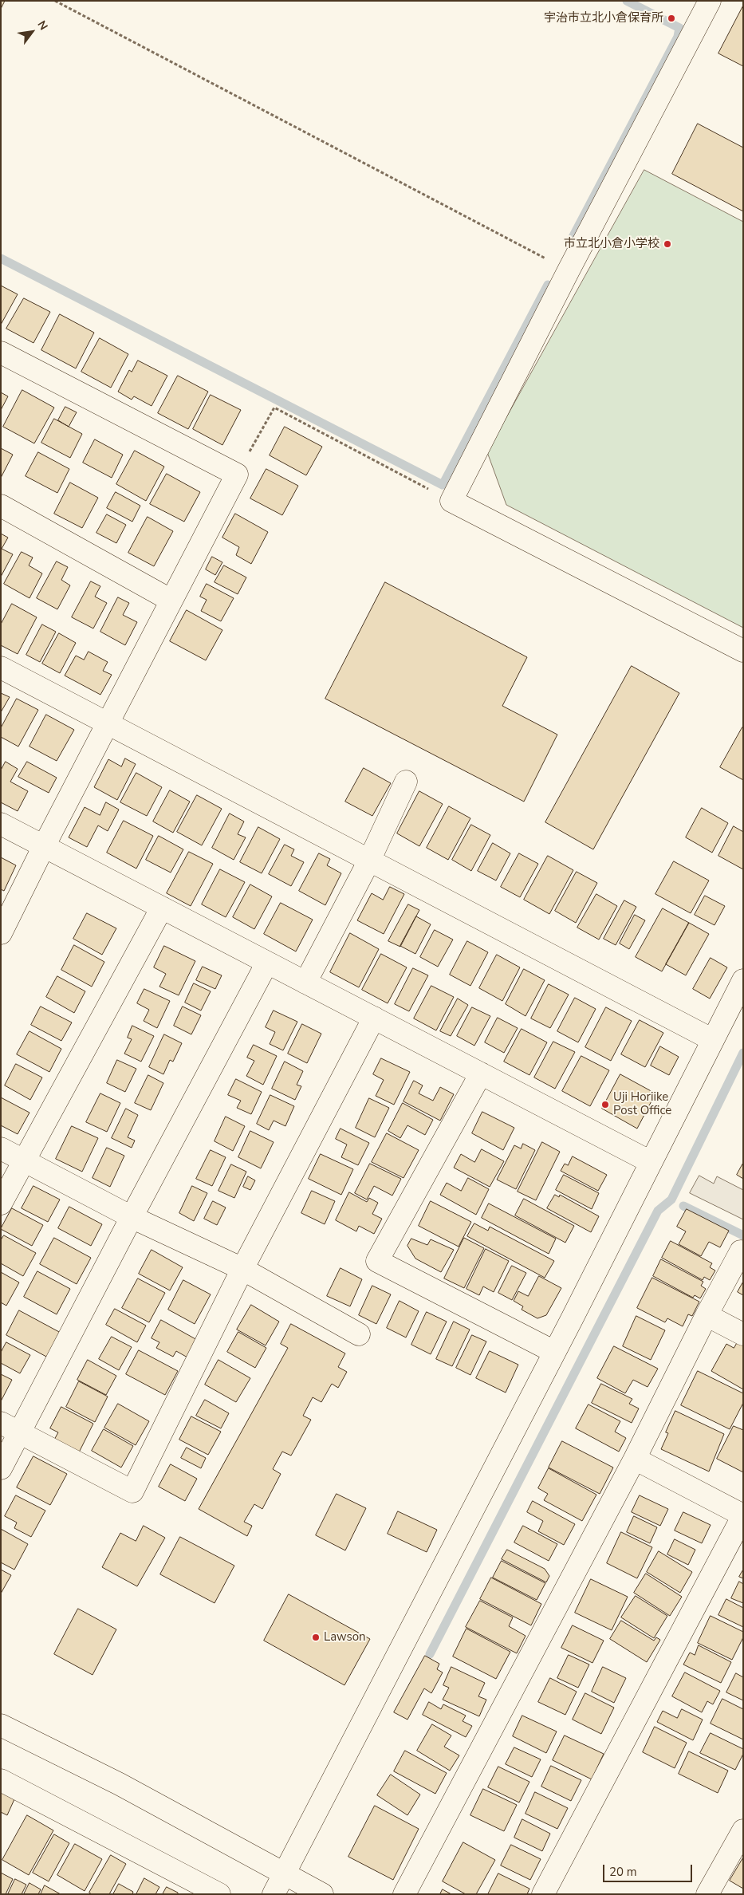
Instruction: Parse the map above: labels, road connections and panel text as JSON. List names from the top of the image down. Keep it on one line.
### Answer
{"places":["宇治市立北小倉保育所","市立北小倉小学校","Uji Horiike Post Office","Lawson"],"scale_bar":"20 m","north":"top right"}
